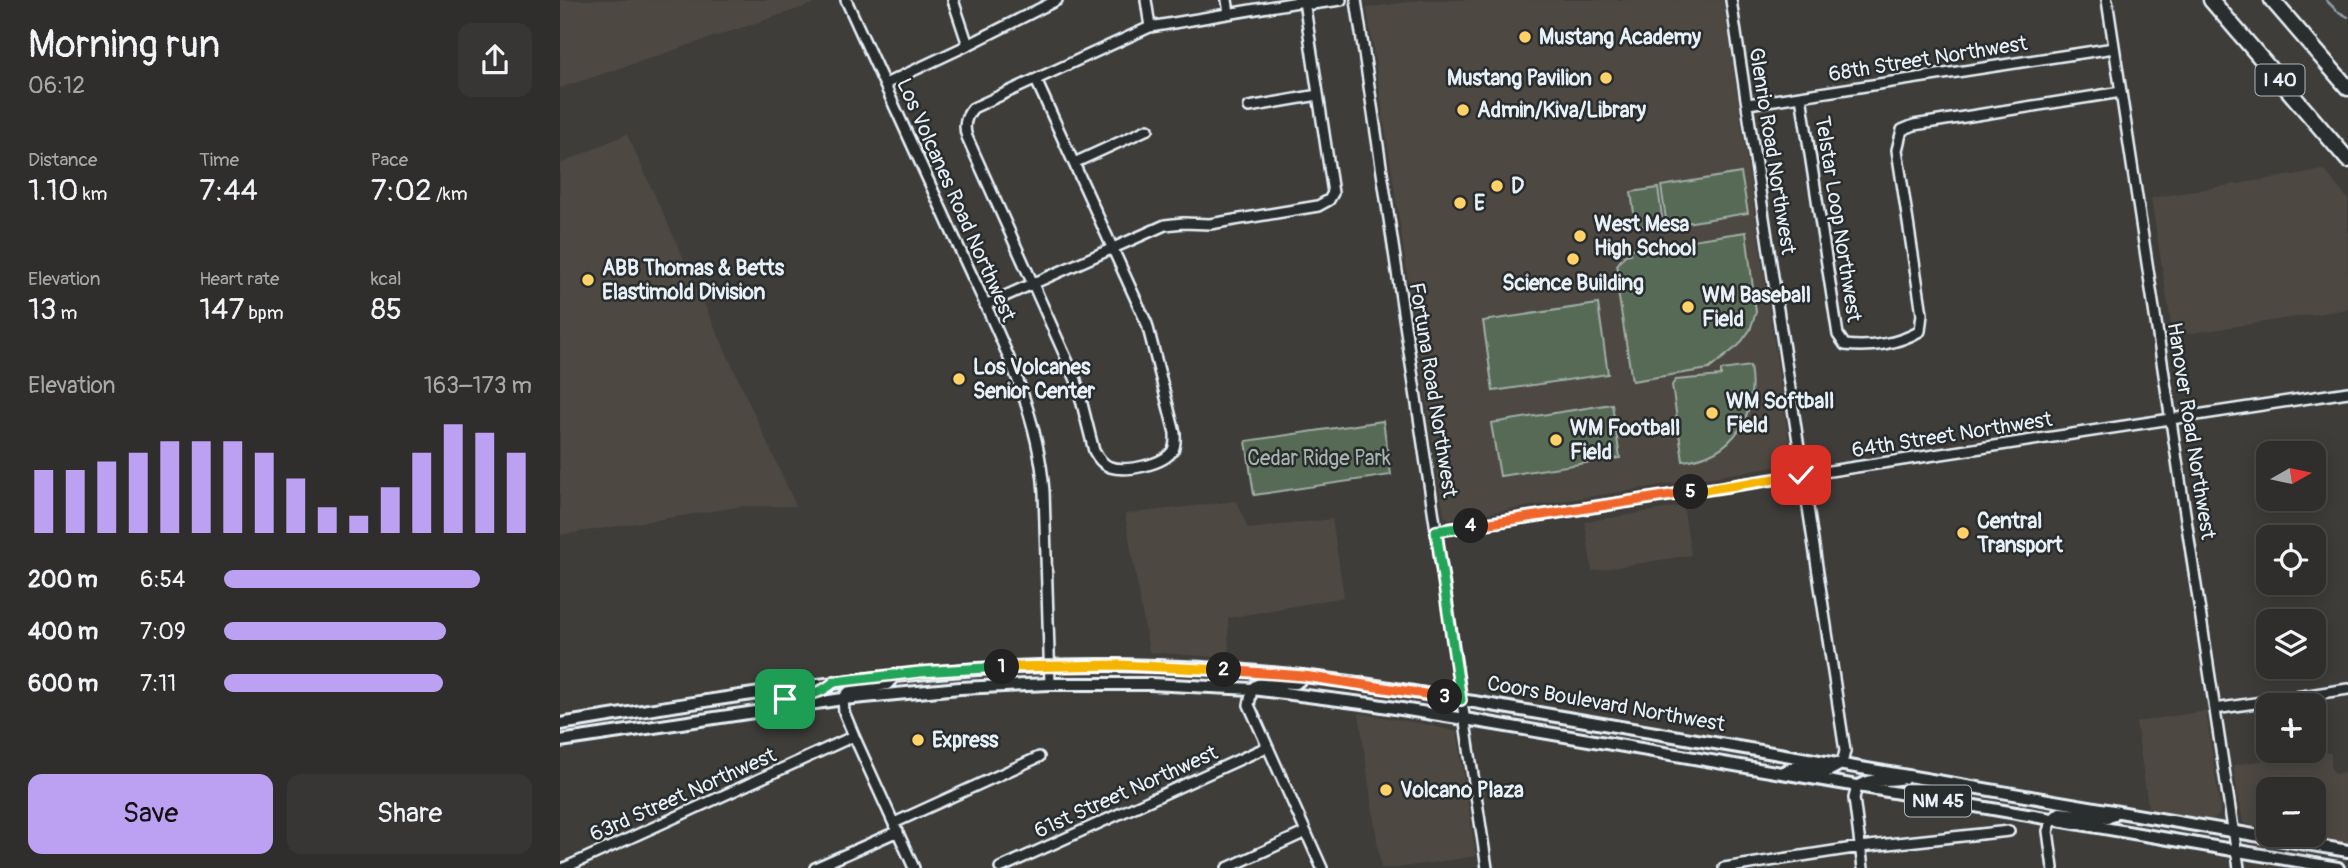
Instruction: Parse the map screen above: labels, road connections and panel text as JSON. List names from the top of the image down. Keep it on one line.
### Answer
{"streets":{"highway":["I 40"],"main road":["Coors Boulevard Northwest","NM 45"],"street":["68th Street Northwest","Glenrio Road Northwest","Los Volcanes Road Northwest","Telstar Loop Northwest","Fortuna Road Northwest","Hanover Road Northwest","64th Street Northwest","61st Street Northwest","63rd Street Northwest"]},"crossings":[["68th Street Northwest","Glenrio Road Northwest"],["68th Street Northwest","Telstar Loop Northwest"],["68th Street Northwest","Hanover Road Northwest"],["Glenrio Road Northwest","64th Street Northwest"],["Glenrio Road Northwest","Coors Boulevard Northwest"],["Los Volcanes Road Northwest","Coors Boulevard Northwest"],["Telstar Loop Northwest","Hanover Road Northwest"],["Fortuna Road Northwest","64th Street Northwest"],["Fortuna Road Northwest","Coors Boulevard Northwest"],["Hanover Road Northwest","64th Street Northwest"],["Hanover Road Northwest","Coors Boulevard Northwest"]],"parks":["Cedar Ridge Park"],"places":["Mustang Academy","Mustang Pavilion","Admin/Kiva/Library","D","E","West Mesa High School","Science Building","ABB Thomas & Betts Elastimold Division","WM Baseball Field","Los Volcanes Senior Center","WM Softball Field","WM Football Field","Central Transport","Express","Volcano Plaza"],"north":"right","page":{"heading":["Morning run","06:12"],"stats":[["Distance","1.10 km"],["Time","7:44"],["Pace","7:02 /km"],["Elevation","13 m"],["Heart rate","147 bpm"],["kcal","85"]],"chart":["Elevation","163–173 m"],"map_buttons":["+","−"],"pins":["5","4","1","2","3"],"list":[{"name":"200 m","note":"6:54"},{"name":"400 m","note":"7:09"},{"name":"600 m","note":"7:11"}],"buttons":["Save","Share"]}}
